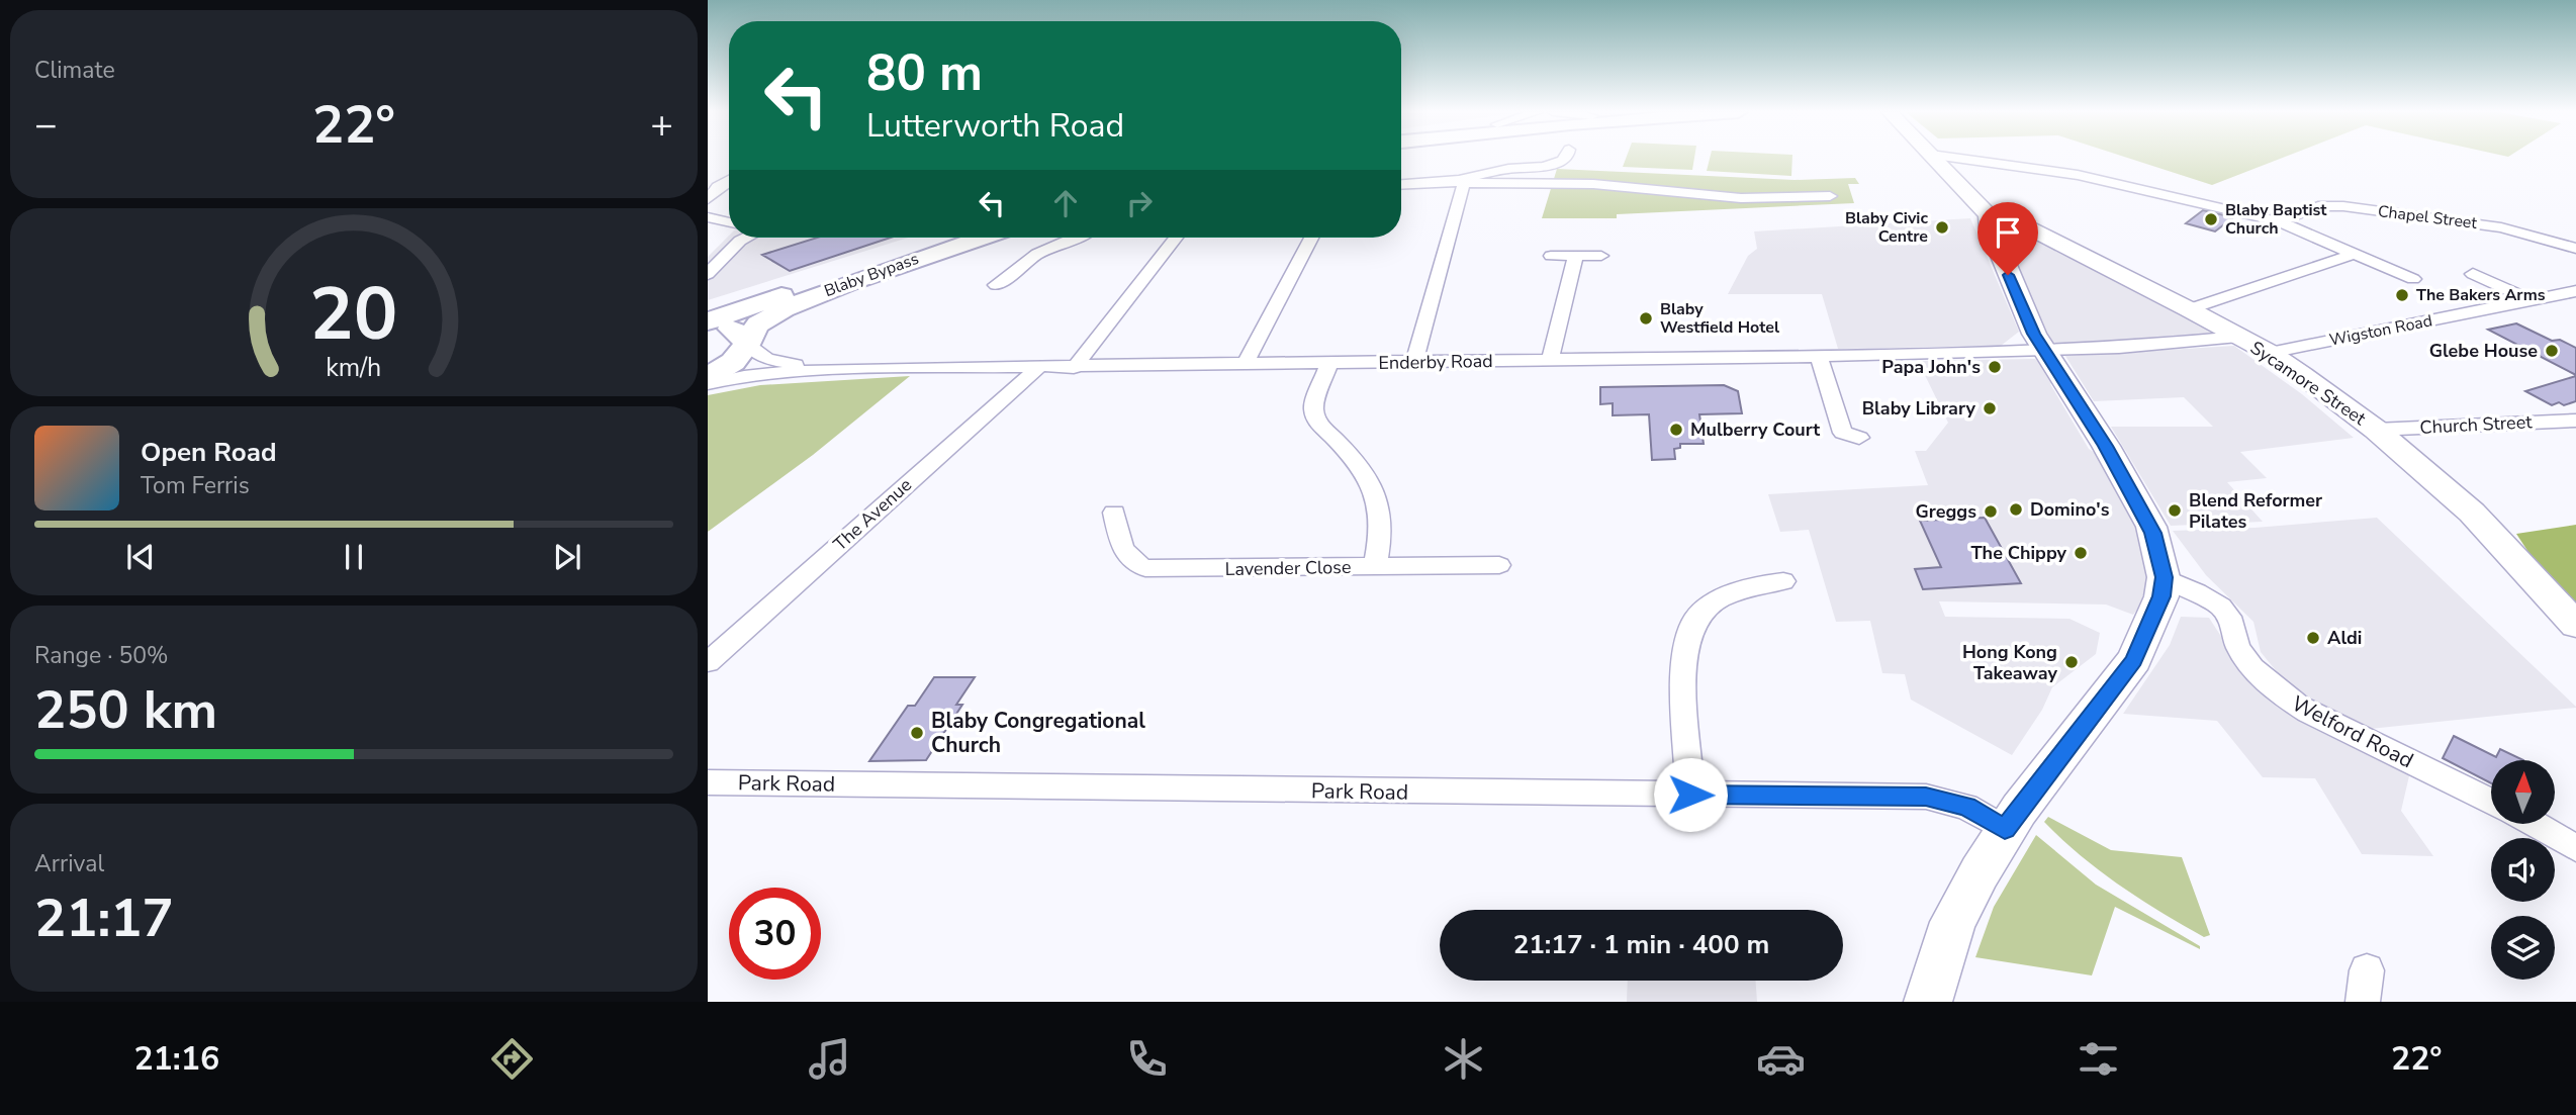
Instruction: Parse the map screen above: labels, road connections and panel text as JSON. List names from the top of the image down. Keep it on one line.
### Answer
{"streets":{"main road":["Blaby Bypass"],"street":["Chapel Street","Wigston Road","Enderby Road","Sycamore Street","Church Street","The Avenue","Lavender Close","Welford Road","Park Road"]},"crossings":[["Blaby Bypass","Enderby Road"],["Wigston Road","Sycamore Street"],["Enderby Road","Sycamore Street"],["Enderby Road","The Avenue"],["Sycamore Street","Church Street"]],"places":["Blaby Baptist Church","Blaby Civic Centre","The Bakers Arms","Blaby Westfield Hotel","Glebe House","Papa John's","Blaby Library","Mulberry Court","Domino's","Blend Reformer Pilates","Greggs","The Chippy","Aldi","Hong Kong Takeaway","Blaby Congregational Church"],"north":"top","page":{"tile":["Climate",["Range · 50%","250 km"],["Arrival","21:17"]],"turn":["80 m","Lutterworth Road"],"heat":["−","22°","+"],"song":["Open Road","Tom Ferris"],"limit":"30","trip":"21:17 · 1 min · 400 m","tabs":["21:16","22°"],"gauge":["20","km/h"]}}
